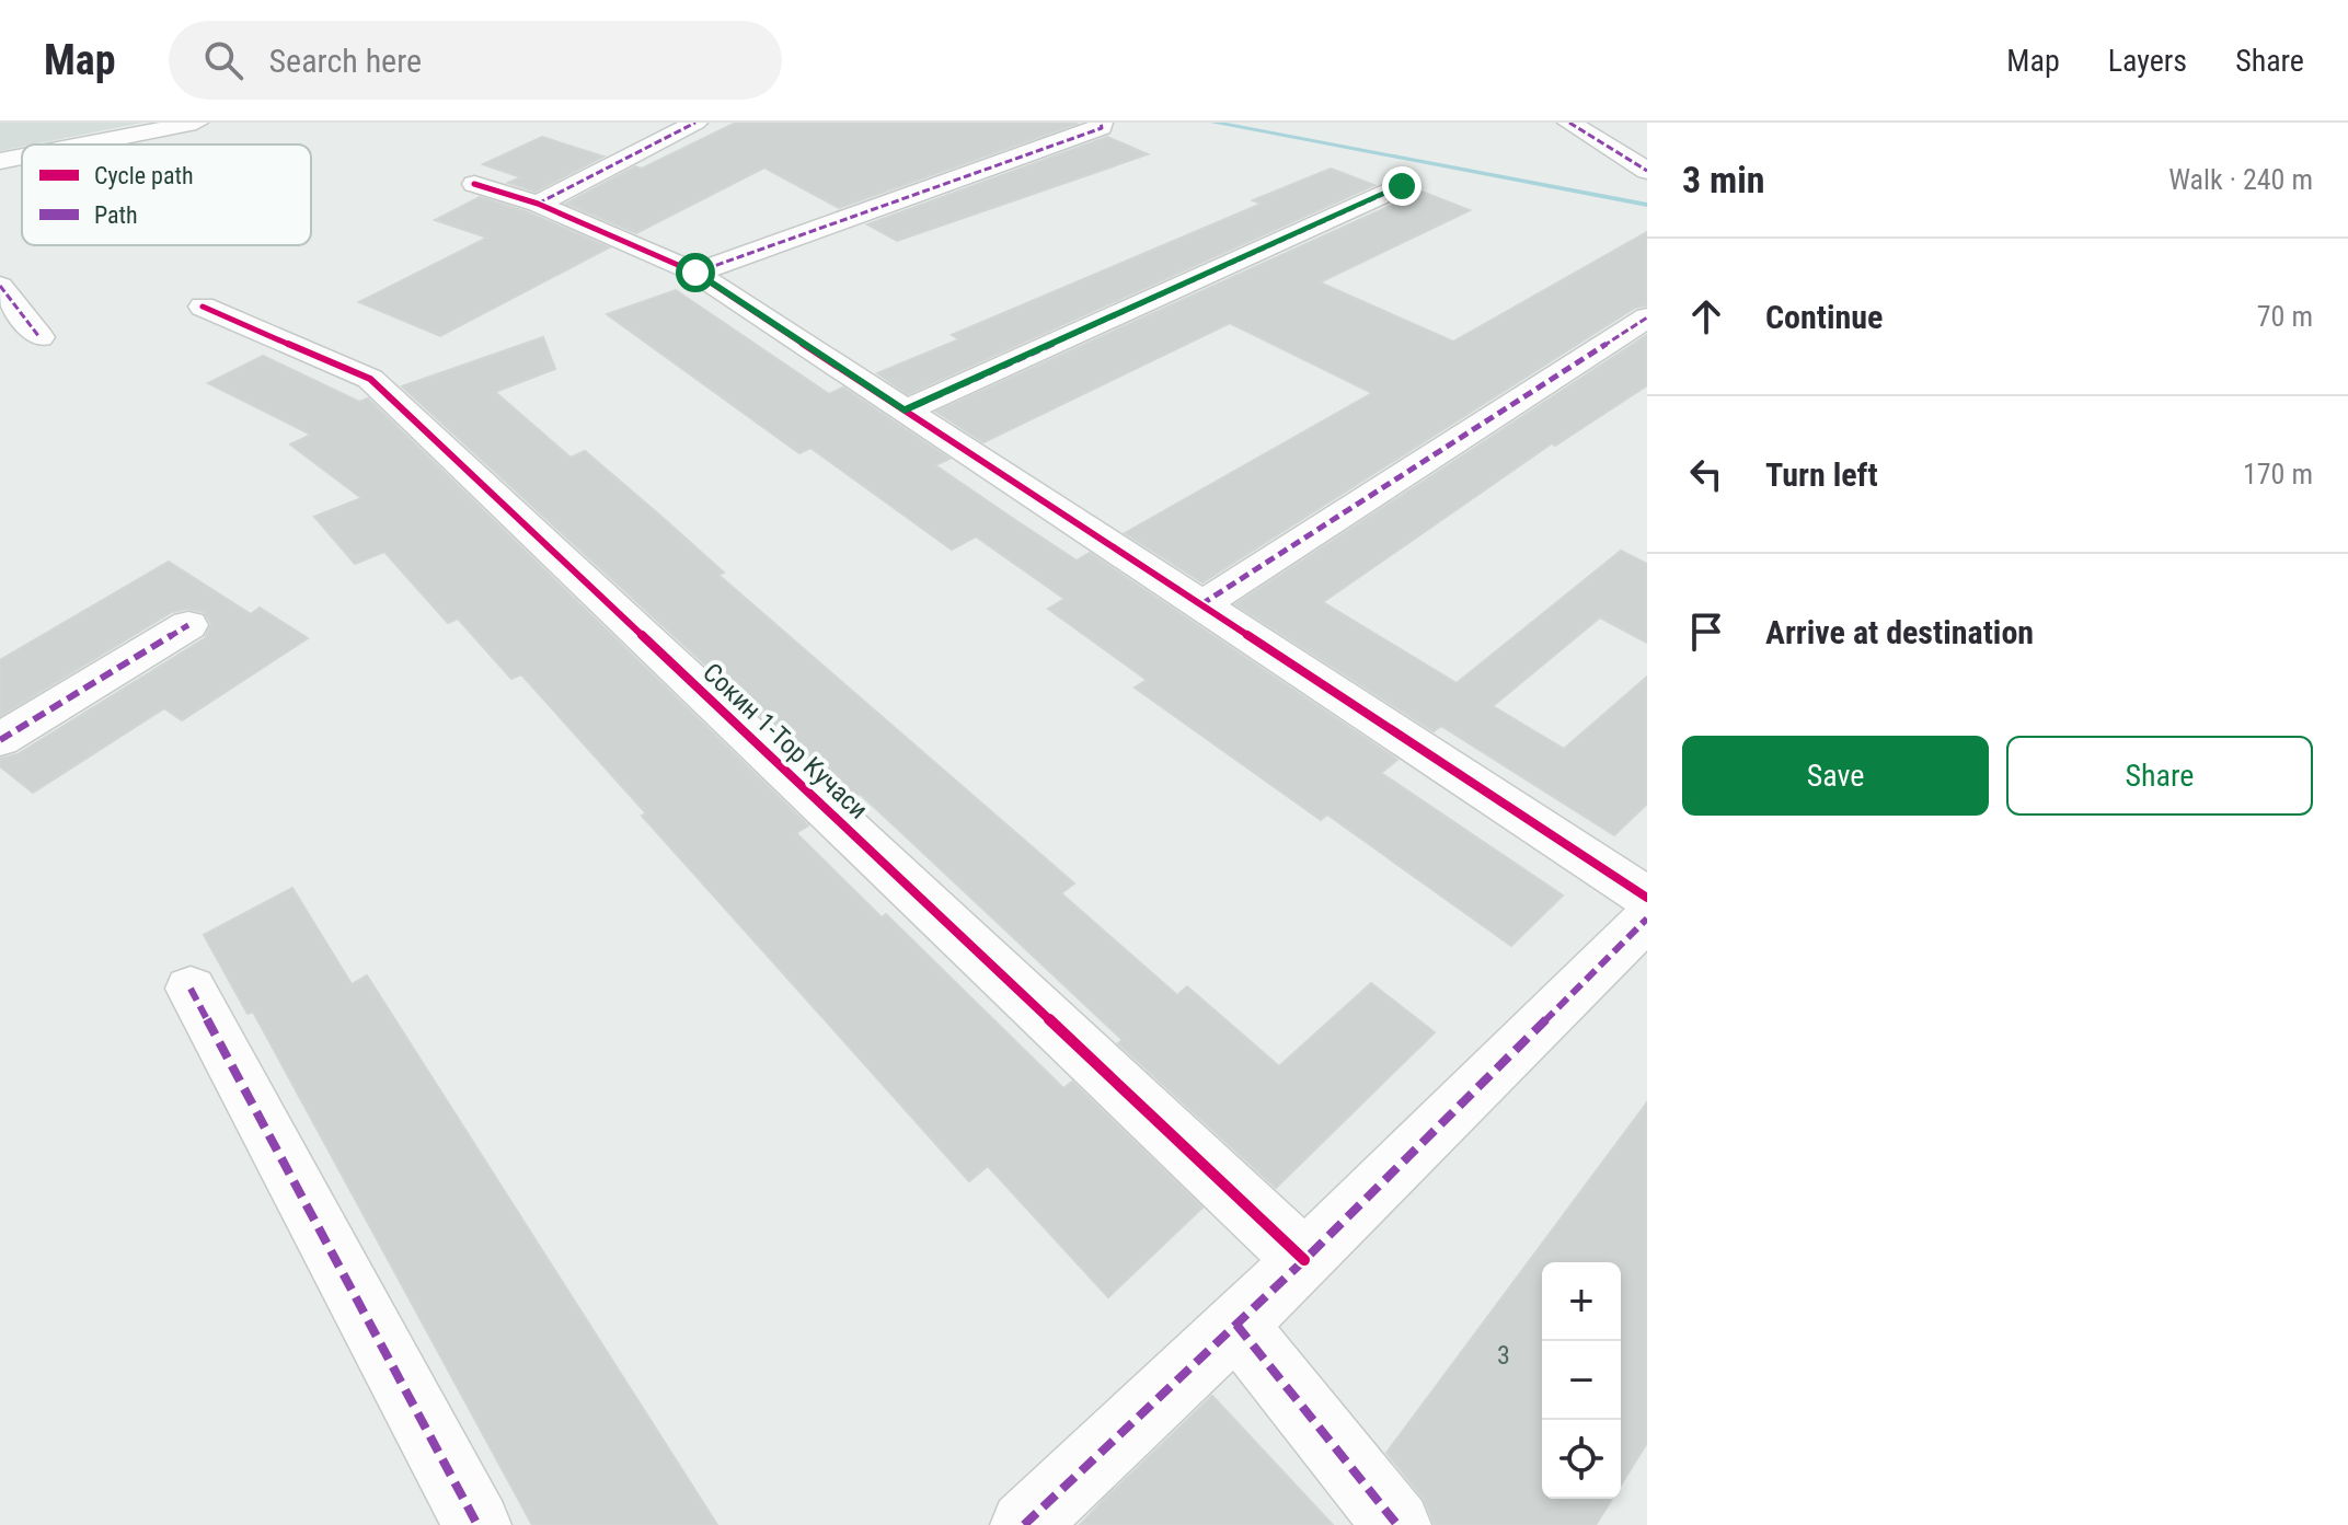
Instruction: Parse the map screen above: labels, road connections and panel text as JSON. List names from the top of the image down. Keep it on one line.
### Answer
{"streets":{"street":["Сокин 1-Тор Kучаси"]},"house_numbers":["3"],"legend":["Cycle path","Path"],"page":{"header":"Map","search":"Search here","nav":["Map","Layers","Share"],"heading":["3 min","Walk · 240 m"],"list":[["Continue","70 m"],["Turn left","170 m"],"Arrive at destination"],"buttons":["Save","Share"],"map_buttons":["+","−"]}}
